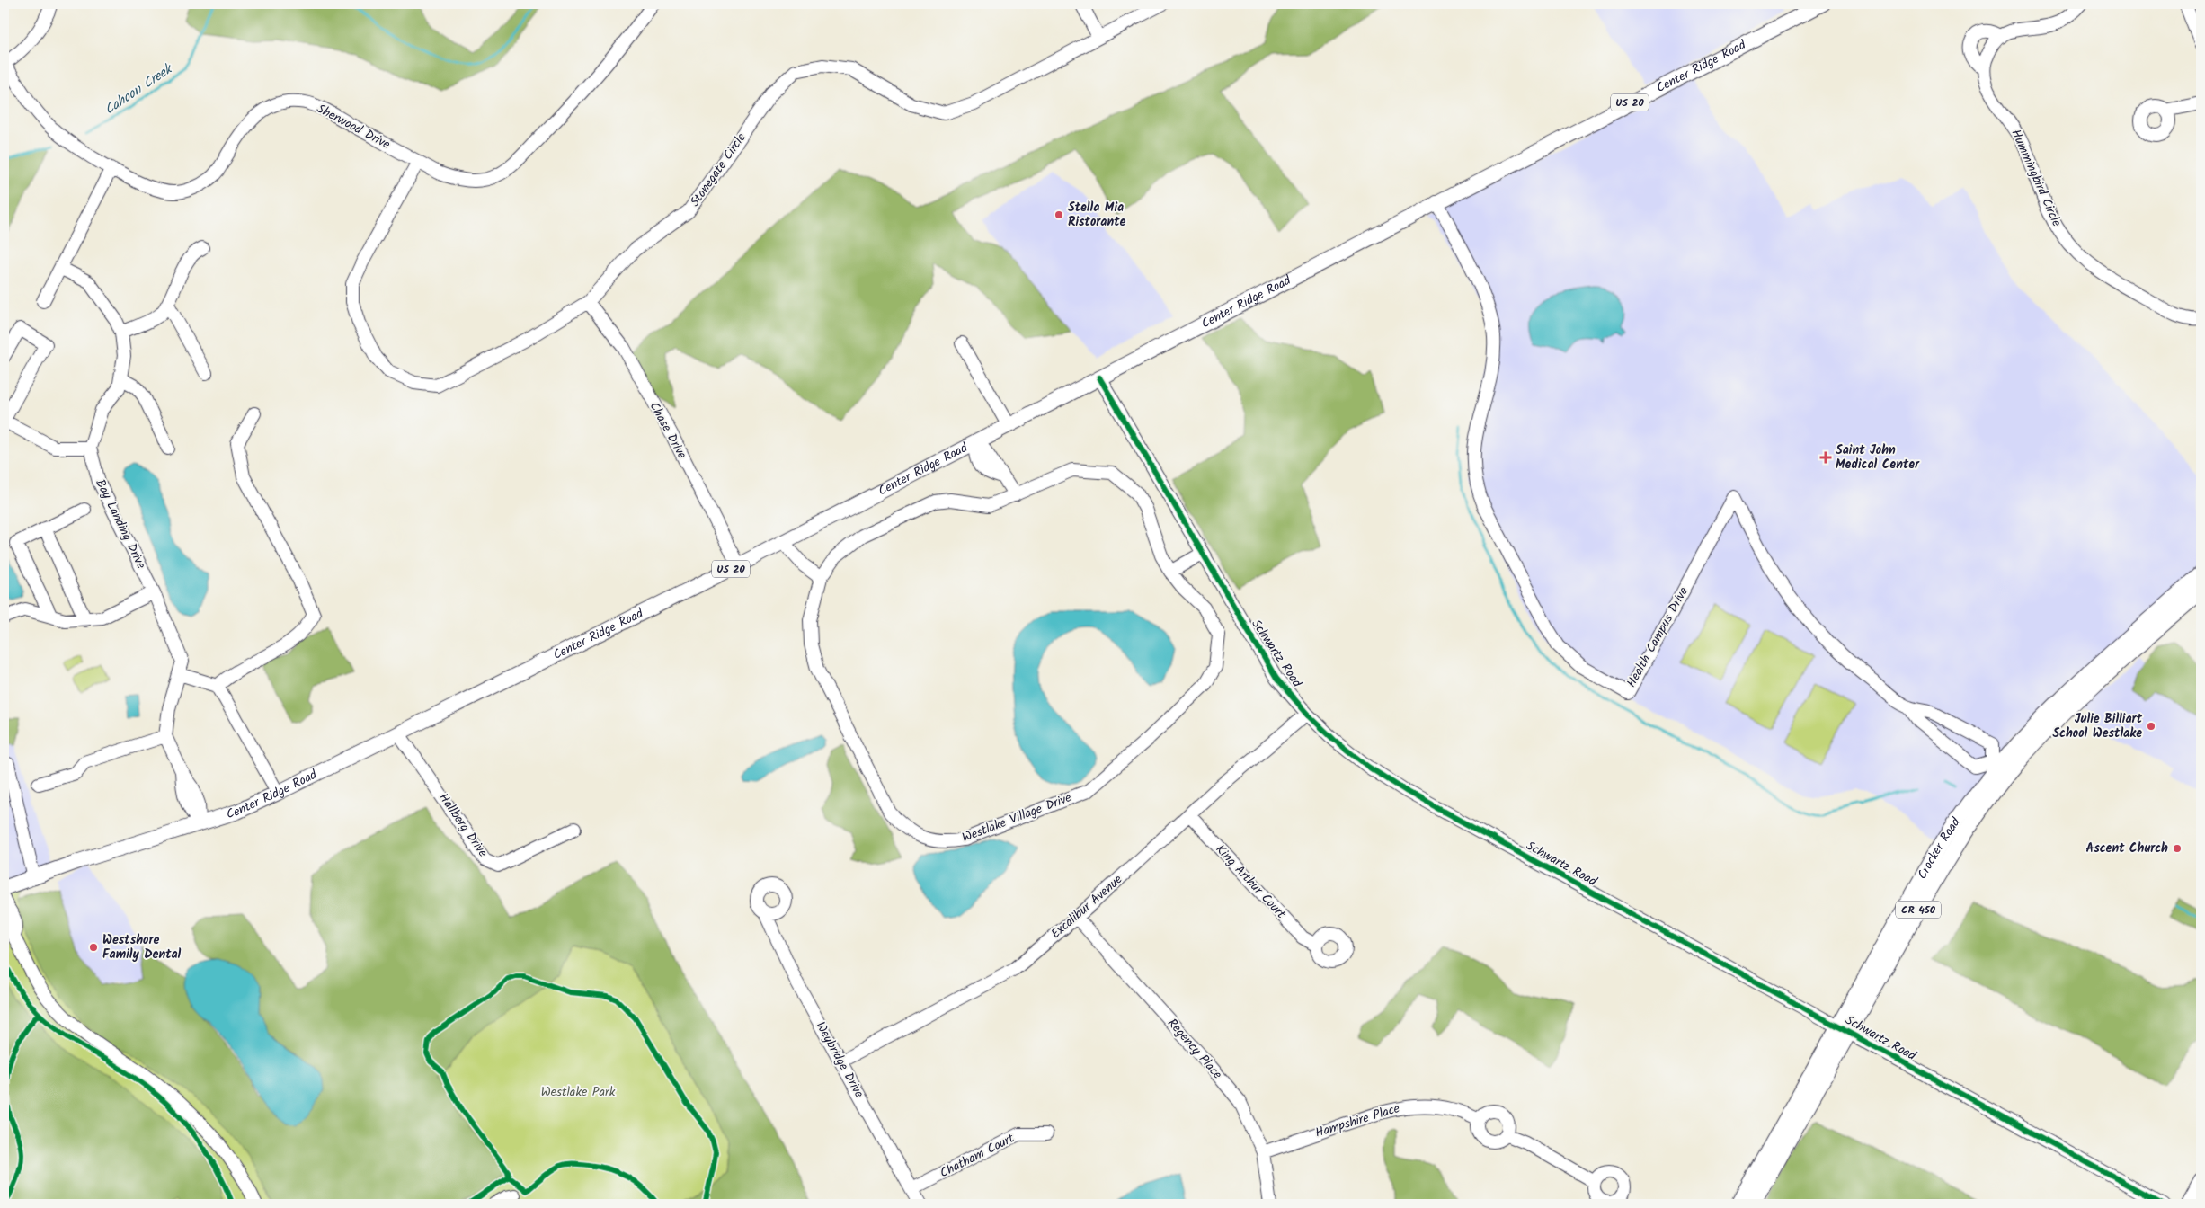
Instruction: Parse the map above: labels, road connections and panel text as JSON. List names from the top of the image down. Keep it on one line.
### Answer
{"streets":{"main road":["Center Ridge Road","US 20","Crocker Road","CR 450"],"street":["Sherwood Drive","Stonegate Circle","Hummingbird Circle","Chase Drive","Bay Landing Drive","Health Campus Drive","Schwartz Road","Westlake Village Drive","Hallberg Drive","King Arthur Court","Excalibur Avenue","Regency Place","Weybridge Drive","Hampshire Place","Chatham Court"]},"crossings":[["Center Ridge Road","Chase Drive"],["Center Ridge Road","Health Campus Drive"],["Center Ridge Road","Schwartz Road"],["Center Ridge Road","Hallberg Drive"],["Sherwood Drive","Stonegate Circle"],["Stonegate Circle","Chase Drive"],["Health Campus Drive","Crocker Road"],["Schwartz Road","Crocker Road"],["Schwartz Road","Excalibur Avenue"],["King Arthur Court","Excalibur Avenue"],["Excalibur Avenue","Regency Place"],["Excalibur Avenue","Weybridge Drive"],["Regency Place","Hampshire Place"],["Weybridge Drive","Chatham Court"]],"water":["Cahoon Creek"],"parks":["Westlake Park"],"places":{"other":["Stella Mia Ristorante","Julie Billiart School Westlake","Ascent Church","Westshore Family Dental"],"health":["Saint John Medical Center"]}}
